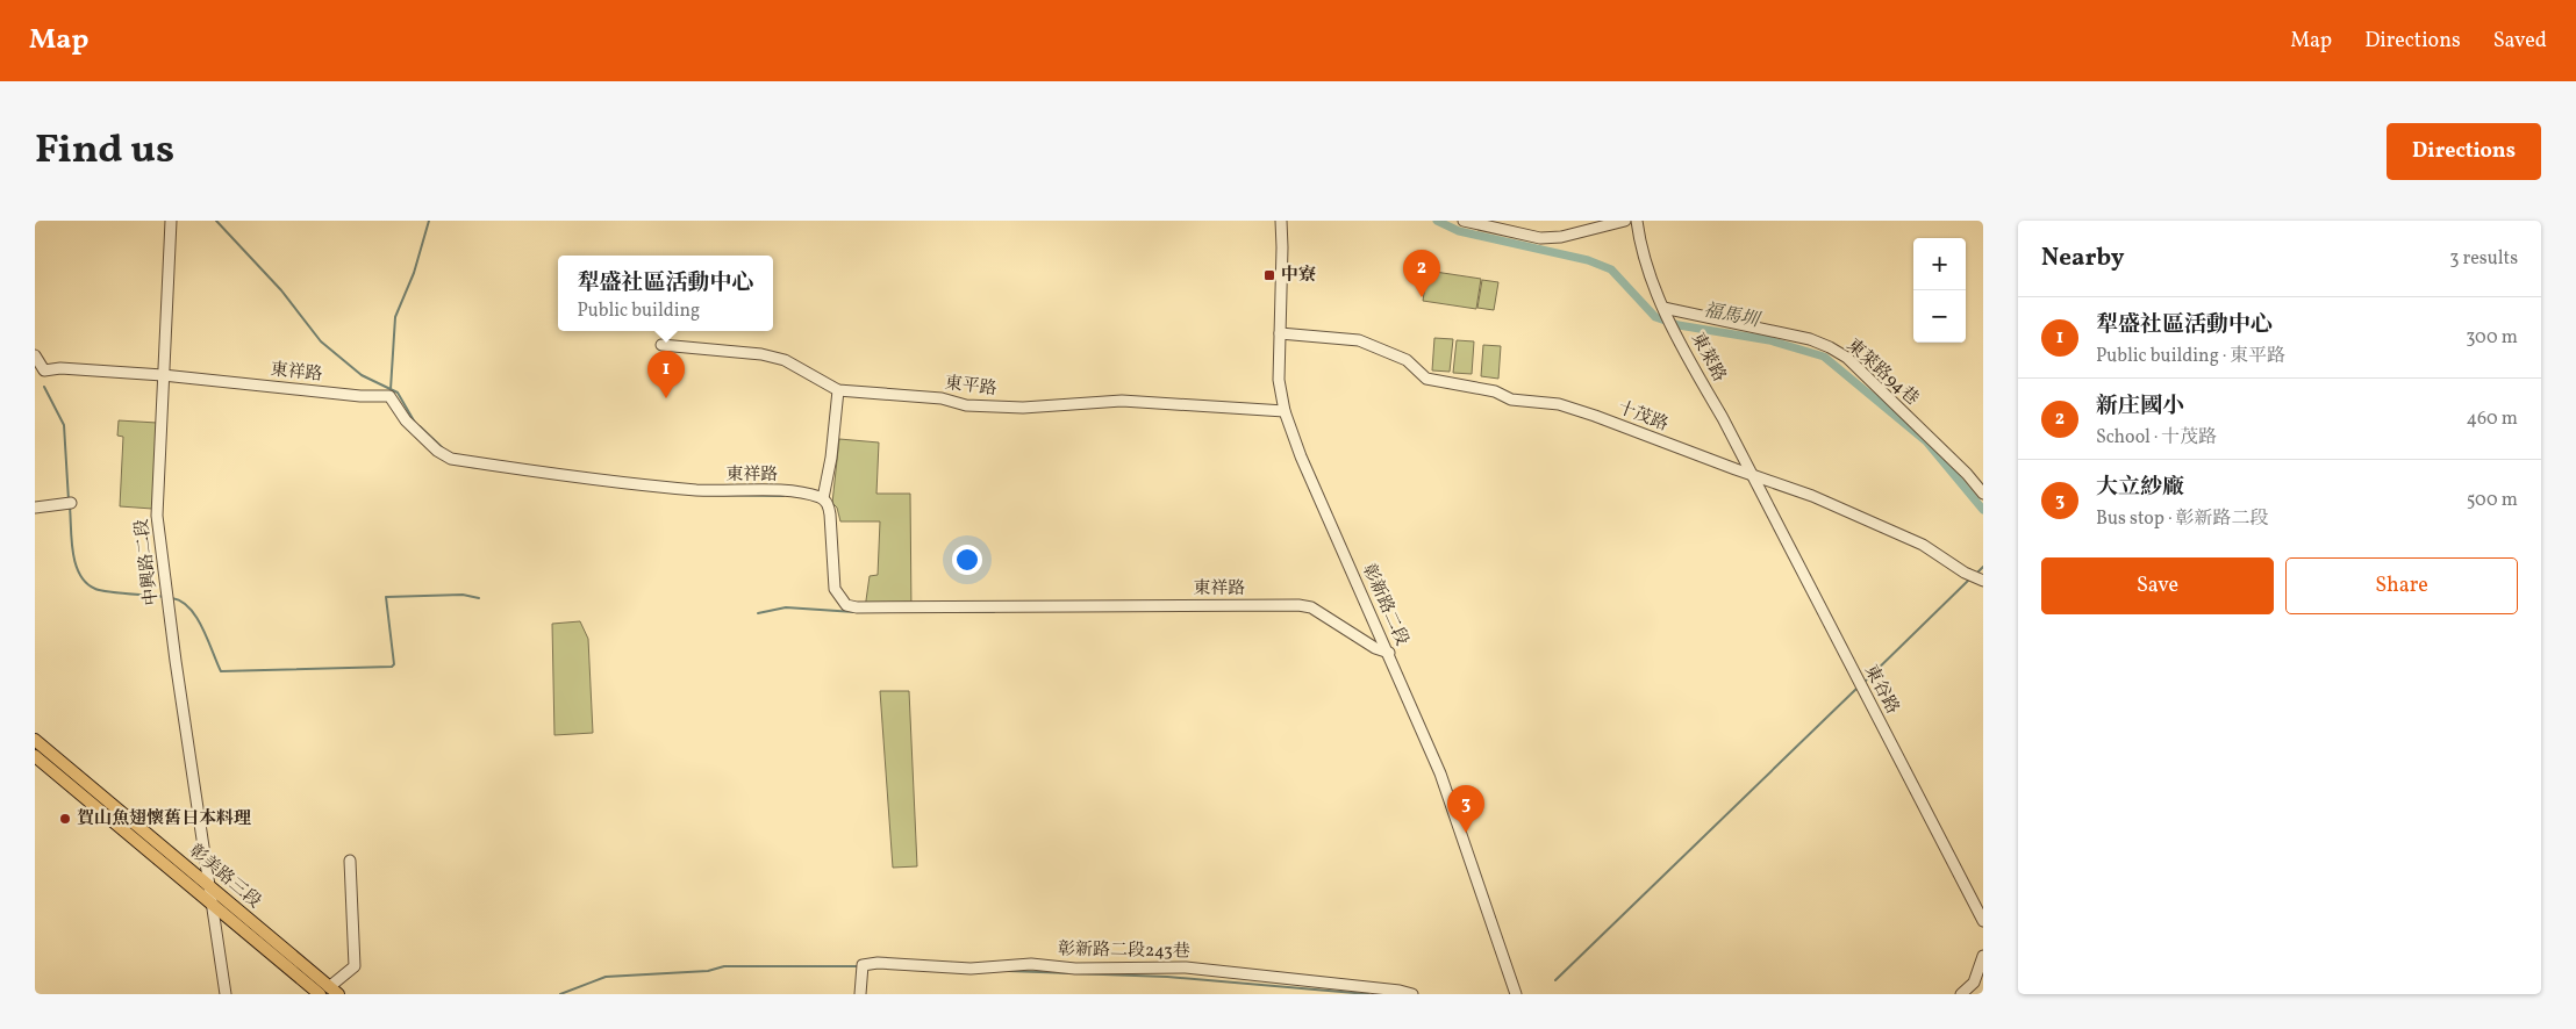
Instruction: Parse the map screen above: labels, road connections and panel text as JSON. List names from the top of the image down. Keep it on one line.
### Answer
{"streets":{"main road":["彰美路三段"],"street":["東萊路","東祥路","東萊路94巷","東平路","十茂路","中興路二段","彰新路二段","東谷路","彰新路二段243巷"]},"crossings":[["東萊路","東萊路94巷"],["東萊路","十茂路"],["東萊路","東谷路"],["東祥路","中興路二段"],["東祥路","彰新路二段"],["東平路","彰新路二段"],["十茂路","彰新路二段"],["十茂路","東谷路"],["中興路二段","彰美路三段"]],"water":["福馬圳"],"places":{"transit":["中寮"],"other":["賀山魚翅懷舊日本料理"]},"page":{"header":"Map","nav":["Map","Directions","Saved"],"title":"Find us","buttons":["Directions",["Save","Share"]],"heading":["Nearby","3 results"],"map_buttons":["+","−"],"pins":["2","1","3"],"popup":["犁盛社區活動中心","Public building"],"list":[{"mark":"1","name":"犁盛社區活動中心","note":"Public building · 東平路","value":"300 m"},{"mark":"2","name":"新庄國小","note":"School · 十茂路","value":"460 m"},{"mark":"3","name":"大立紗廠","note":"Bus stop · 彰新路二段","value":"500 m"}]}}
